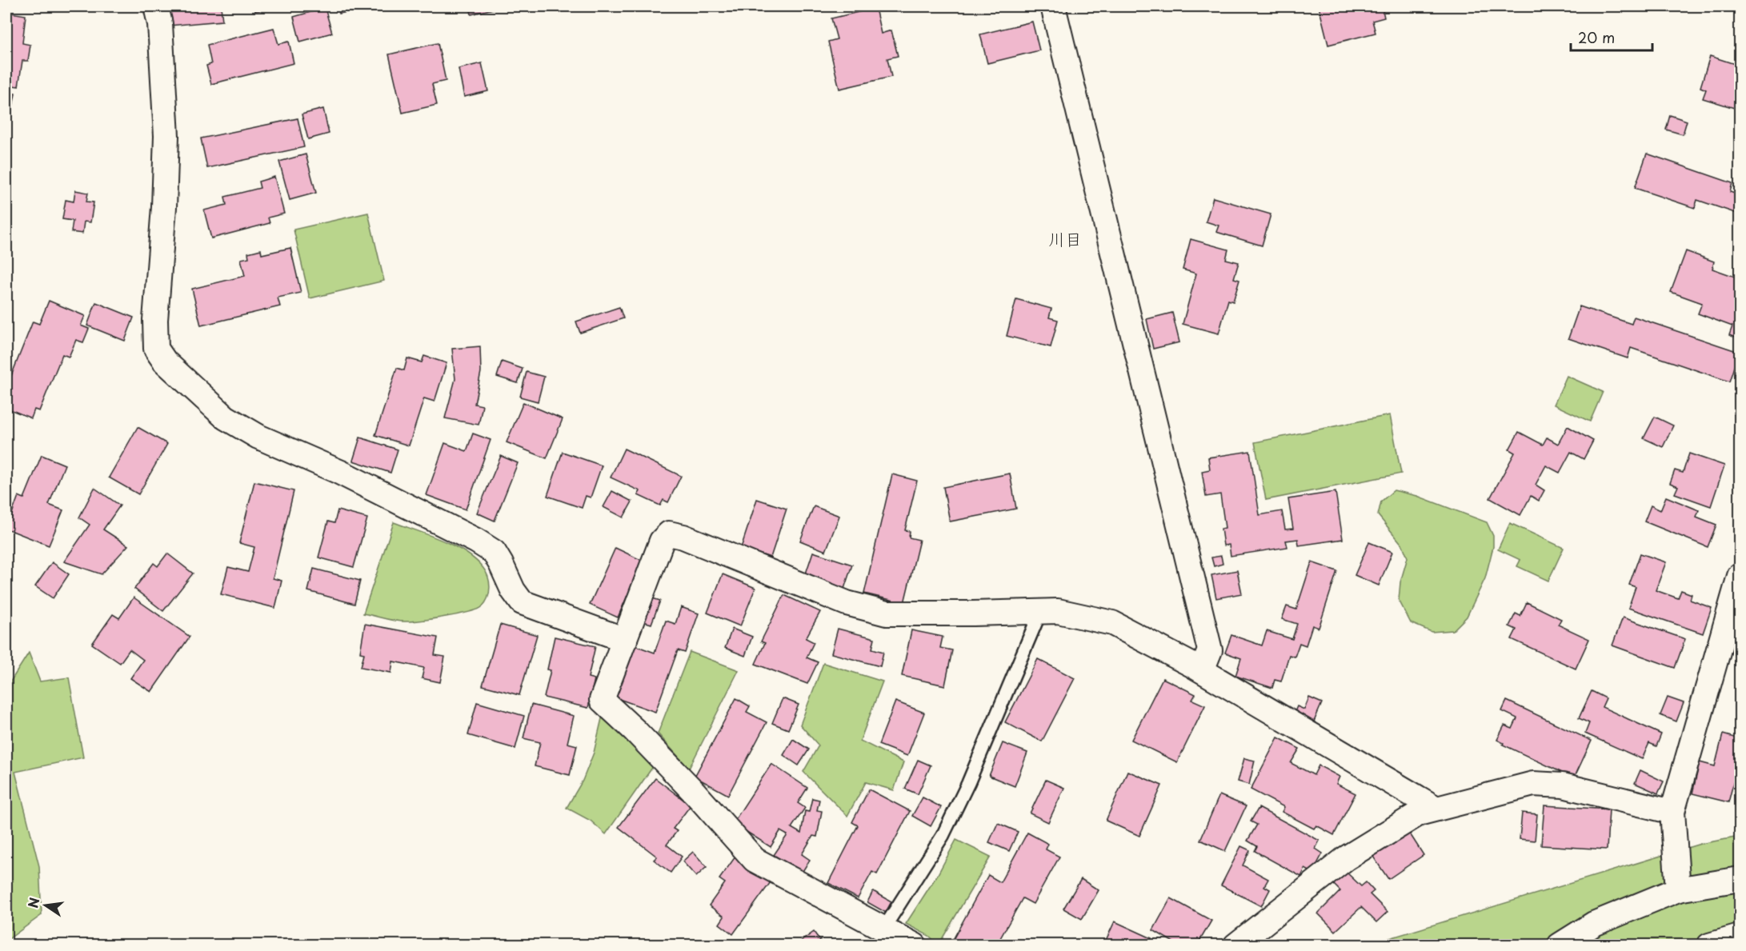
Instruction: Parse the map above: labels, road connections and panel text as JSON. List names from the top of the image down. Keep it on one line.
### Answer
{"districts":["川目"],"scale_bar":"20 m","north":"left"}
